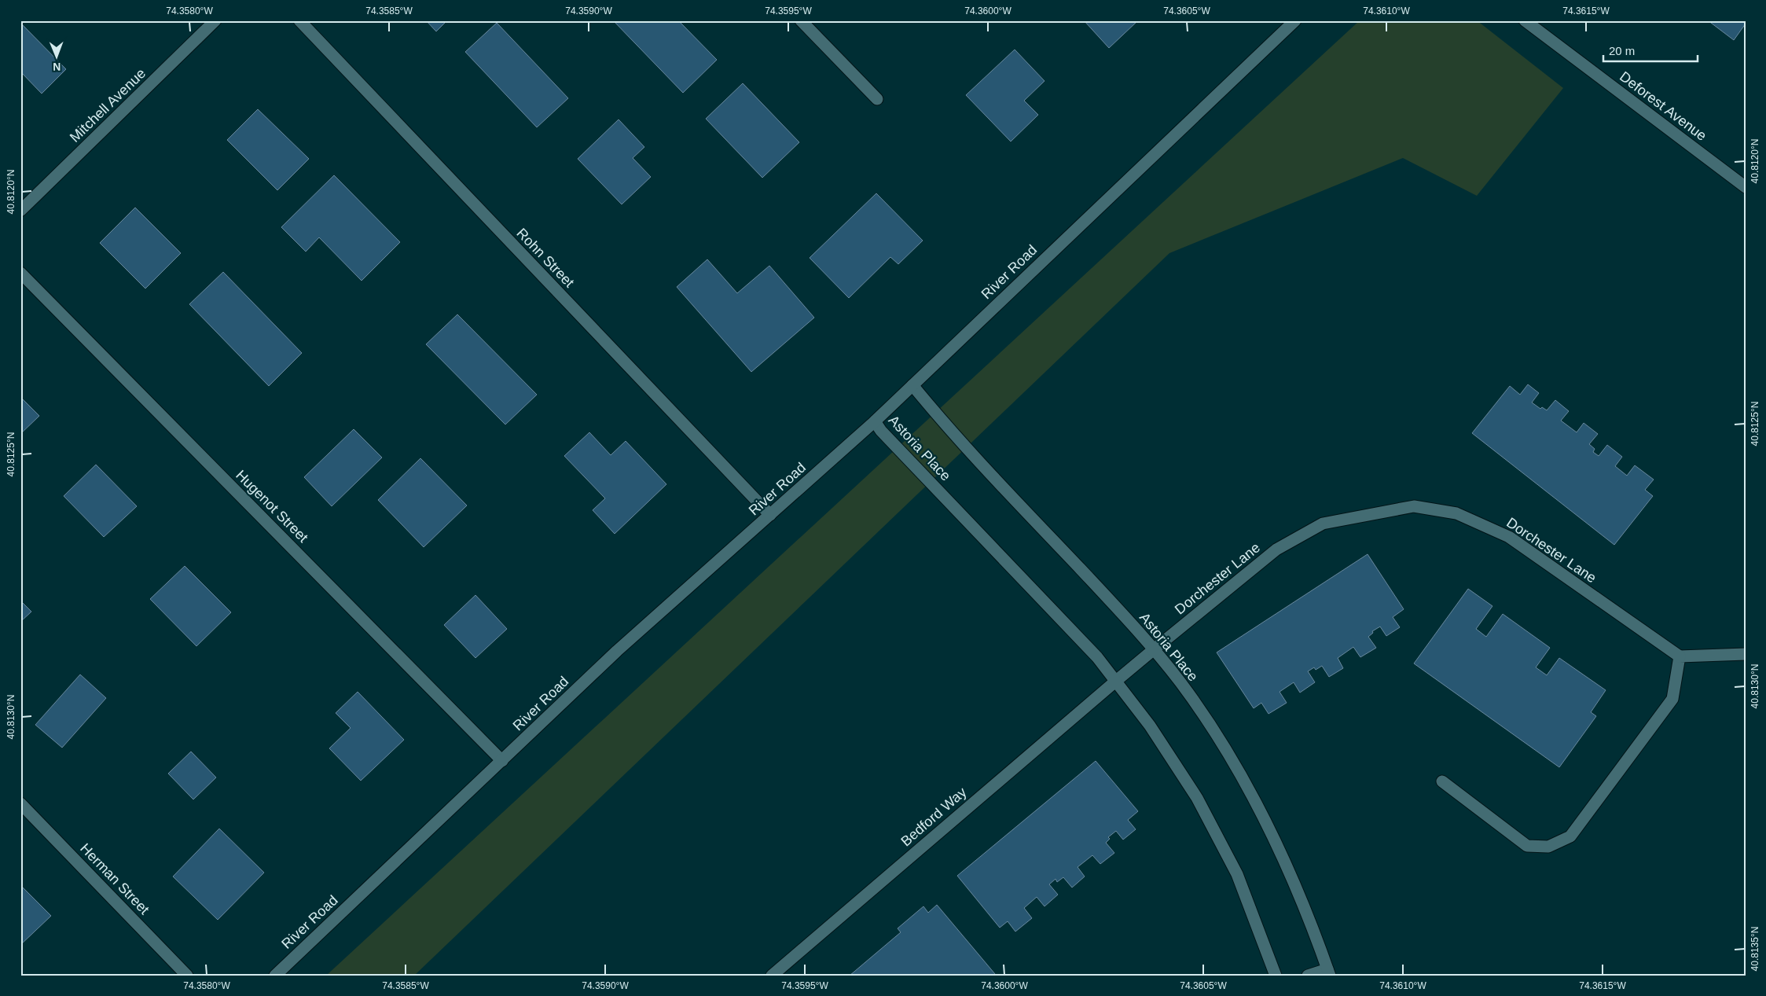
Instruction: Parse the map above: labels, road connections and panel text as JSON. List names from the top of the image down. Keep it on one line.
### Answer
{"streets":{"street":["Mitchell Avenue","Deforest Avenue","Rohn Street","River Road","Astoria Place","Hugenot Street","Dorchester Lane","Bedford Way","Herman Street"]},"crossings":[["Rohn Street","River Road"],["River Road","Astoria Place"],["River Road","Hugenot Street"],["Astoria Place","Dorchester Lane"],["Astoria Place","Bedford Way"],["Dorchester Lane","Bedford Way"]],"scale_bar":"20 m","north":"bottom","coordinates":["74.3580°W","74.3585°W","74.3590°W","74.3595°W","74.3600°W","74.3605°W","74.3610°W","74.3615°W","40.8120°N","40.8125°N","40.8130°N","40.8135°N"]}
